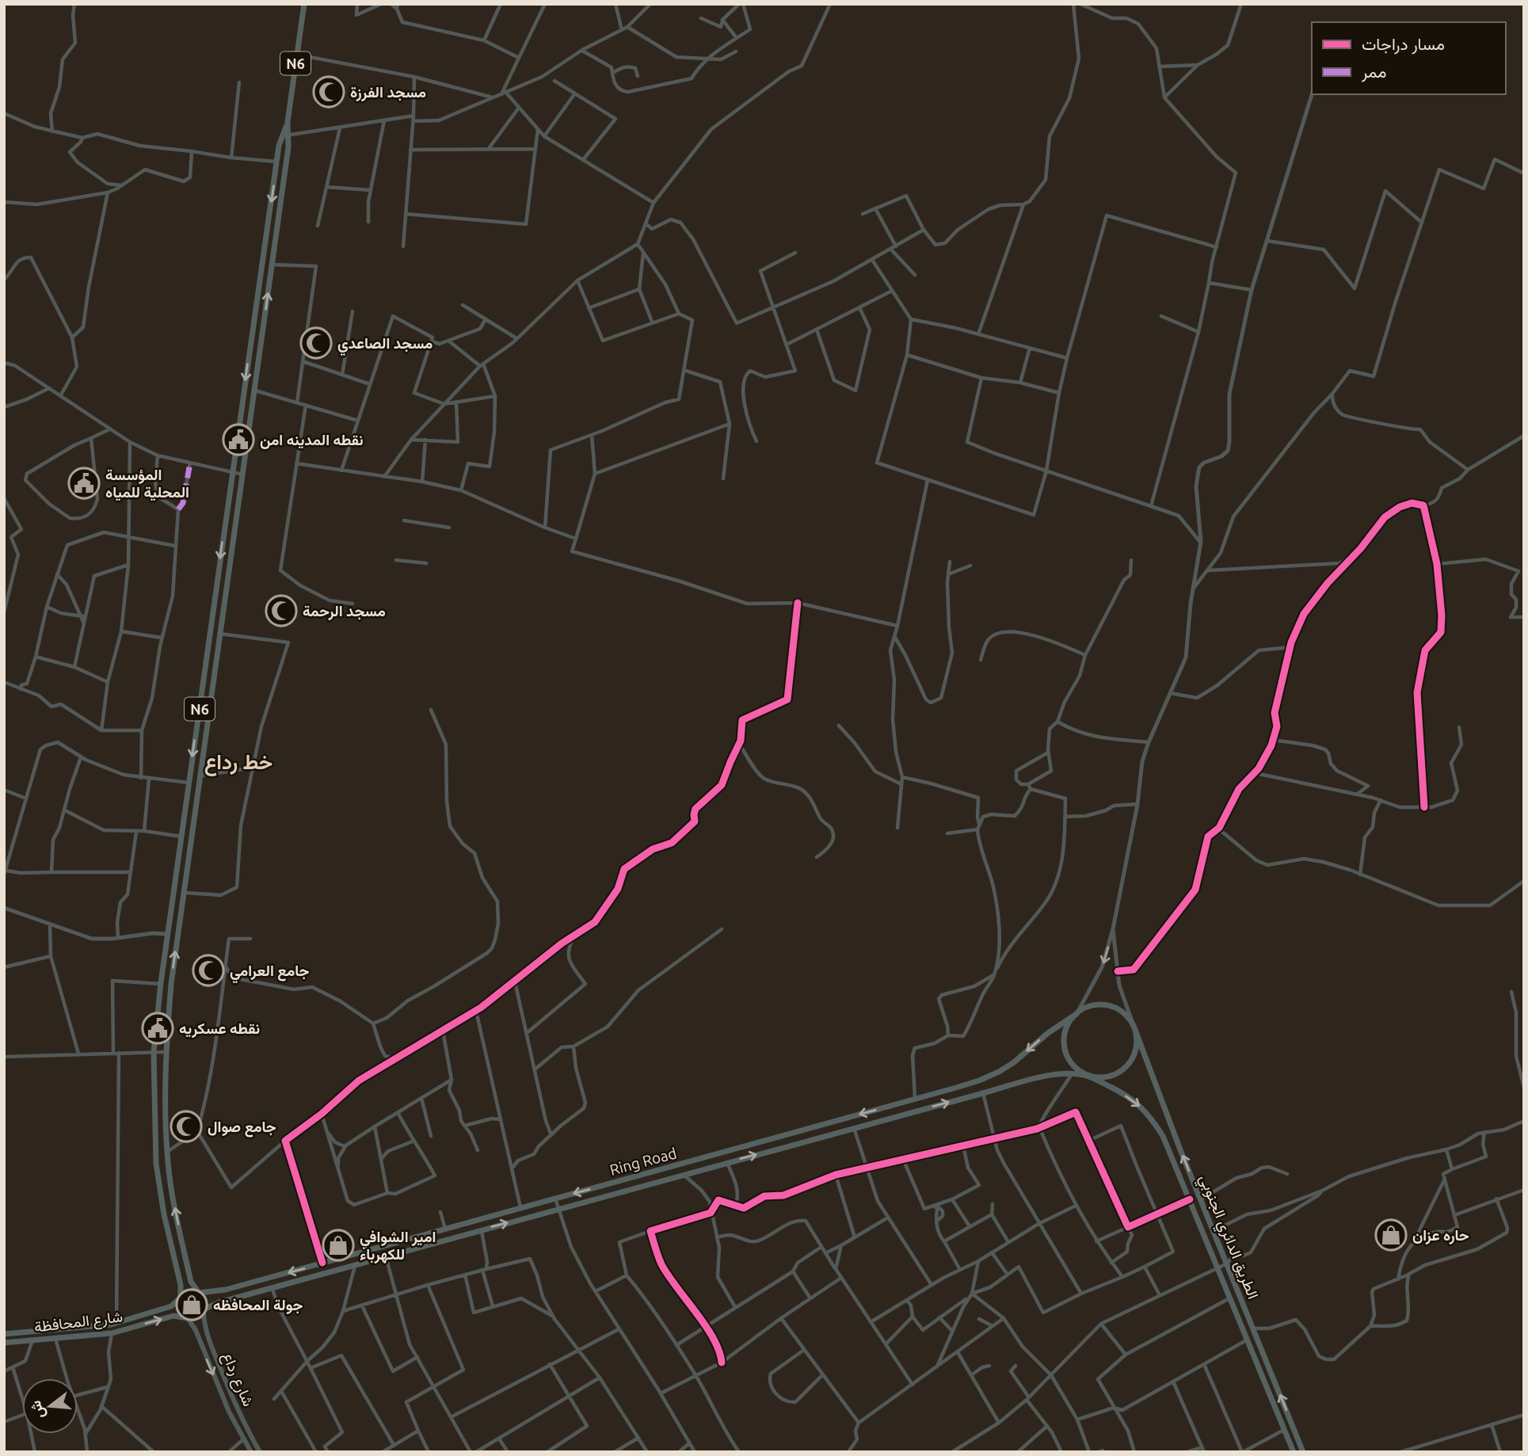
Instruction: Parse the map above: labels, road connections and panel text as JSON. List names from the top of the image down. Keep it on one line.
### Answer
{"streets":{"main road":["N6","Ring Road","الطريق الدائري الجنوبي","شارع المحافظة","شارع رداع"]},"crossings":[["N6","Ring Road"],["N6","شارع المحافظة"],["N6","شارع رداع"],["Ring Road","الطريق الدائري الجنوبي"],["Ring Road","شارع المحافظة"],["Ring Road","شارع رداع"],["شارع المحافظة","شارع رداع"]],"districts":["خط رداع"],"places":{"mosque":["مسجد الفرزة","مسجد الصاعدي","مسجد الرحمة","جامع العرامي","جامع صوال"],"public building":["نقطه المدينه امن","المؤسسة المحلية للمياه","نقطه عسكريه"],"shop":["حاره عزان","امير الشوافي للكهرباء","جولة المحافظه"]},"legend":["مسار دراجات","ممر"],"north":"left"}
